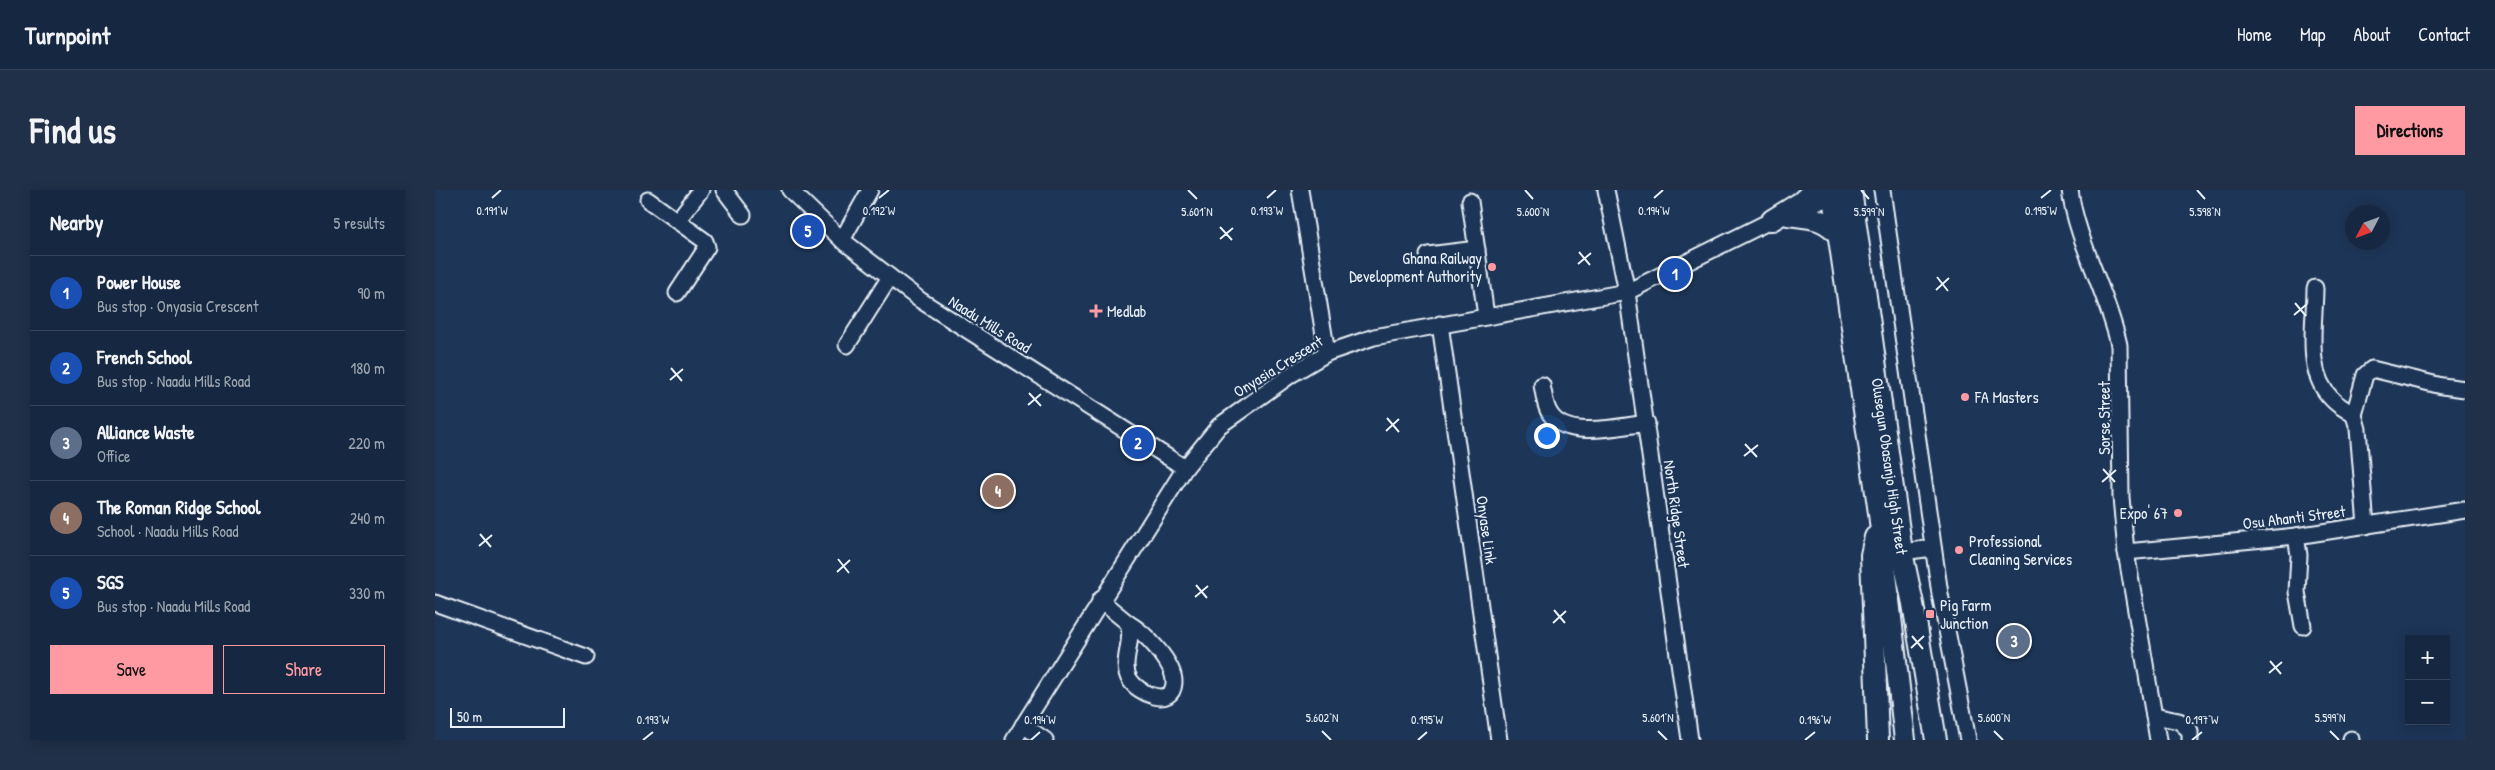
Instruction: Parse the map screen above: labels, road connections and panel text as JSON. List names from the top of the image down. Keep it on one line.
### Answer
{"streets":{"main road":["Olusegun Obasanjo High Street"],"street":["Naadu Mills Road","Onyasia Crescent","Sorse Street","North Ridge Street","Osu Ahanti Street","Onyase Link"]},"crossings":[["Naadu Mills Road","Onyasia Crescent"],["Onyasia Crescent","North Ridge Street"],["Onyasia Crescent","Onyase Link"],["Sorse Street","Osu Ahanti Street"]],"places":{"other":["Ghana Railway Development Authority","FA Masters","Expo' 67","Professional Cleaning Services"],"health":["Medlab"],"transit":["Pig Farm Junction"]},"scale_bar":"50 m","north":"bottom left","page":{"header":"Turnpoint","nav":["Home","Map","About","Contact"],"buttons":["Directions",["Save","Share"]],"title":"Find us","heading":["Nearby","5 results"],"pins":["5","1","2","4","3"],"list":[{"mark":"1","name":"Power House","note":"Bus stop · Onyasia Crescent","value":"90 m"},{"mark":"2","name":"French School","note":"Bus stop · Naadu Mills Road","value":"180 m"},{"mark":"3","name":"Alliance Waste","note":"Office","value":"220 m"},{"mark":"4","name":"The Roman Ridge School","note":"School · Naadu Mills Road","value":"240 m"},{"mark":"5","name":"SGS","note":"Bus stop · Naadu Mills Road","value":"330 m"}],"map_buttons":["+","−"],"scale":"50 m"},"coordinates":["0.191°W","0.192°W","0.193°W","0.194°W","0.195°W","5.601°N","5.600°N","5.599°N","5.598°N","5.602°N","0.196°W","0.197°W"]}
